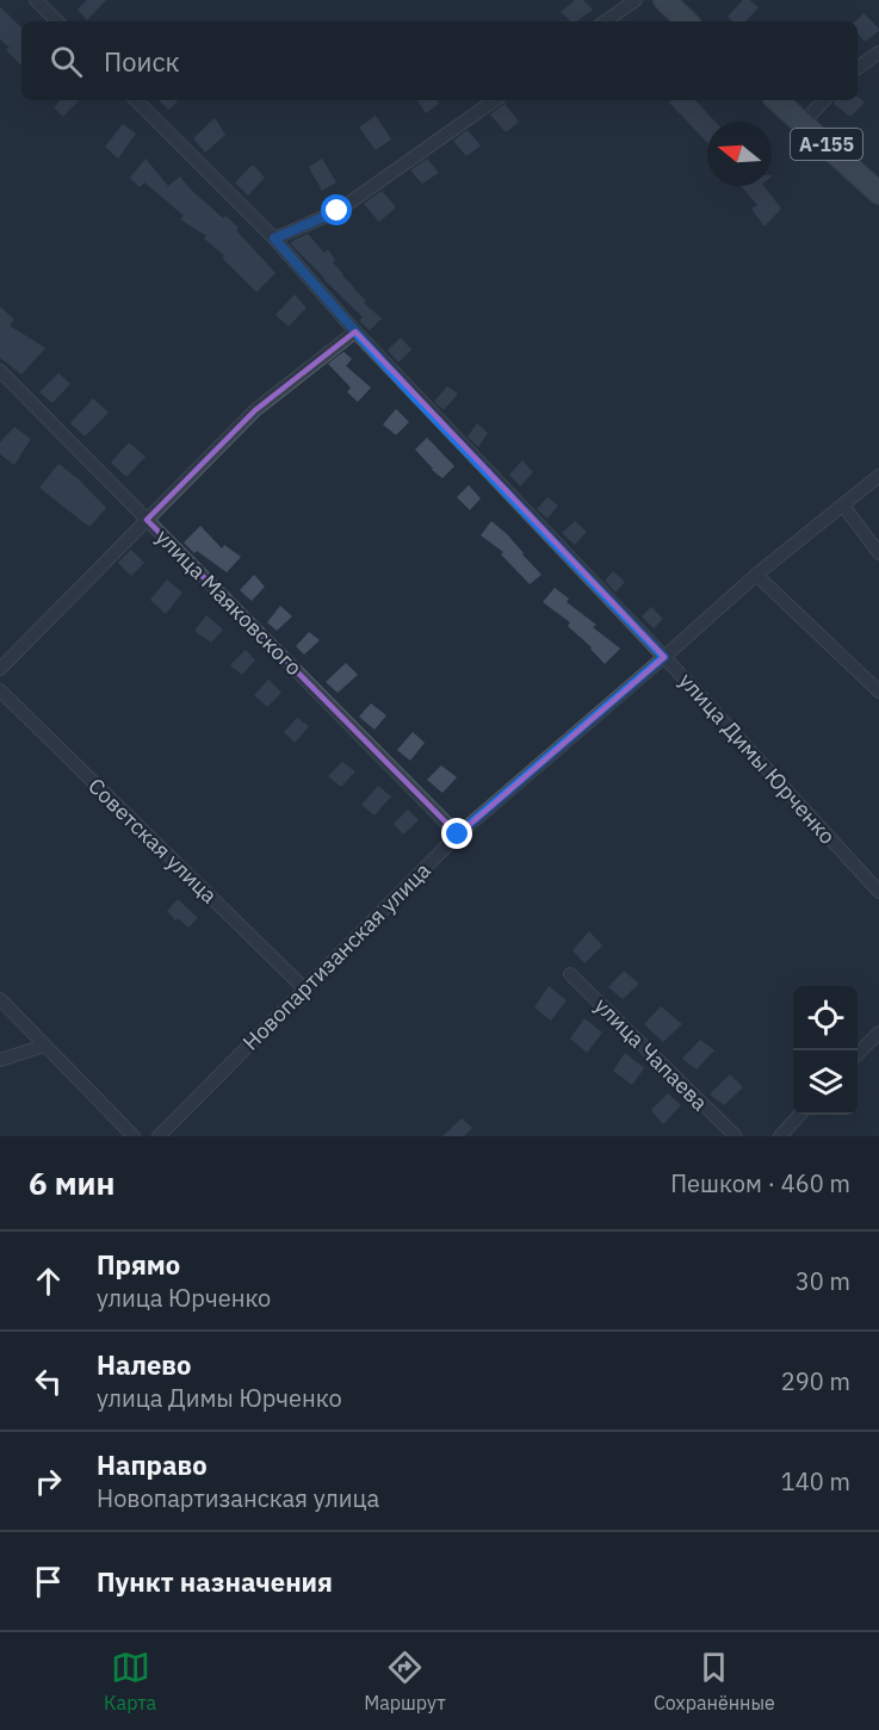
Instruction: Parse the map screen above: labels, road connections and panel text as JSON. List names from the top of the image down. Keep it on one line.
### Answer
{"streets":{"main road":["А-155"],"street":["улица Маяковского","улица Димы Юрченко","Советская улица","Новопартизанская улица","улица Чапаева"]},"crossings":[["улица Маяковского","Новопартизанская улица"],["улица Димы Юрченко","Новопартизанская улица"],["Советская улица","Новопартизанская улица"]],"north":"left","page":{"search":"Поиск","heading":["6 мин","Пешком · 460 m"],"list":[["Прямо","улица Юрченко","30 m"],["Налево","улица Димы Юрченко","290 m"],["Направо","Новопартизанская улица","140 m"],"Пункт назначения"],"nav":["Карта","Маршрут","Сохранённые"]}}
